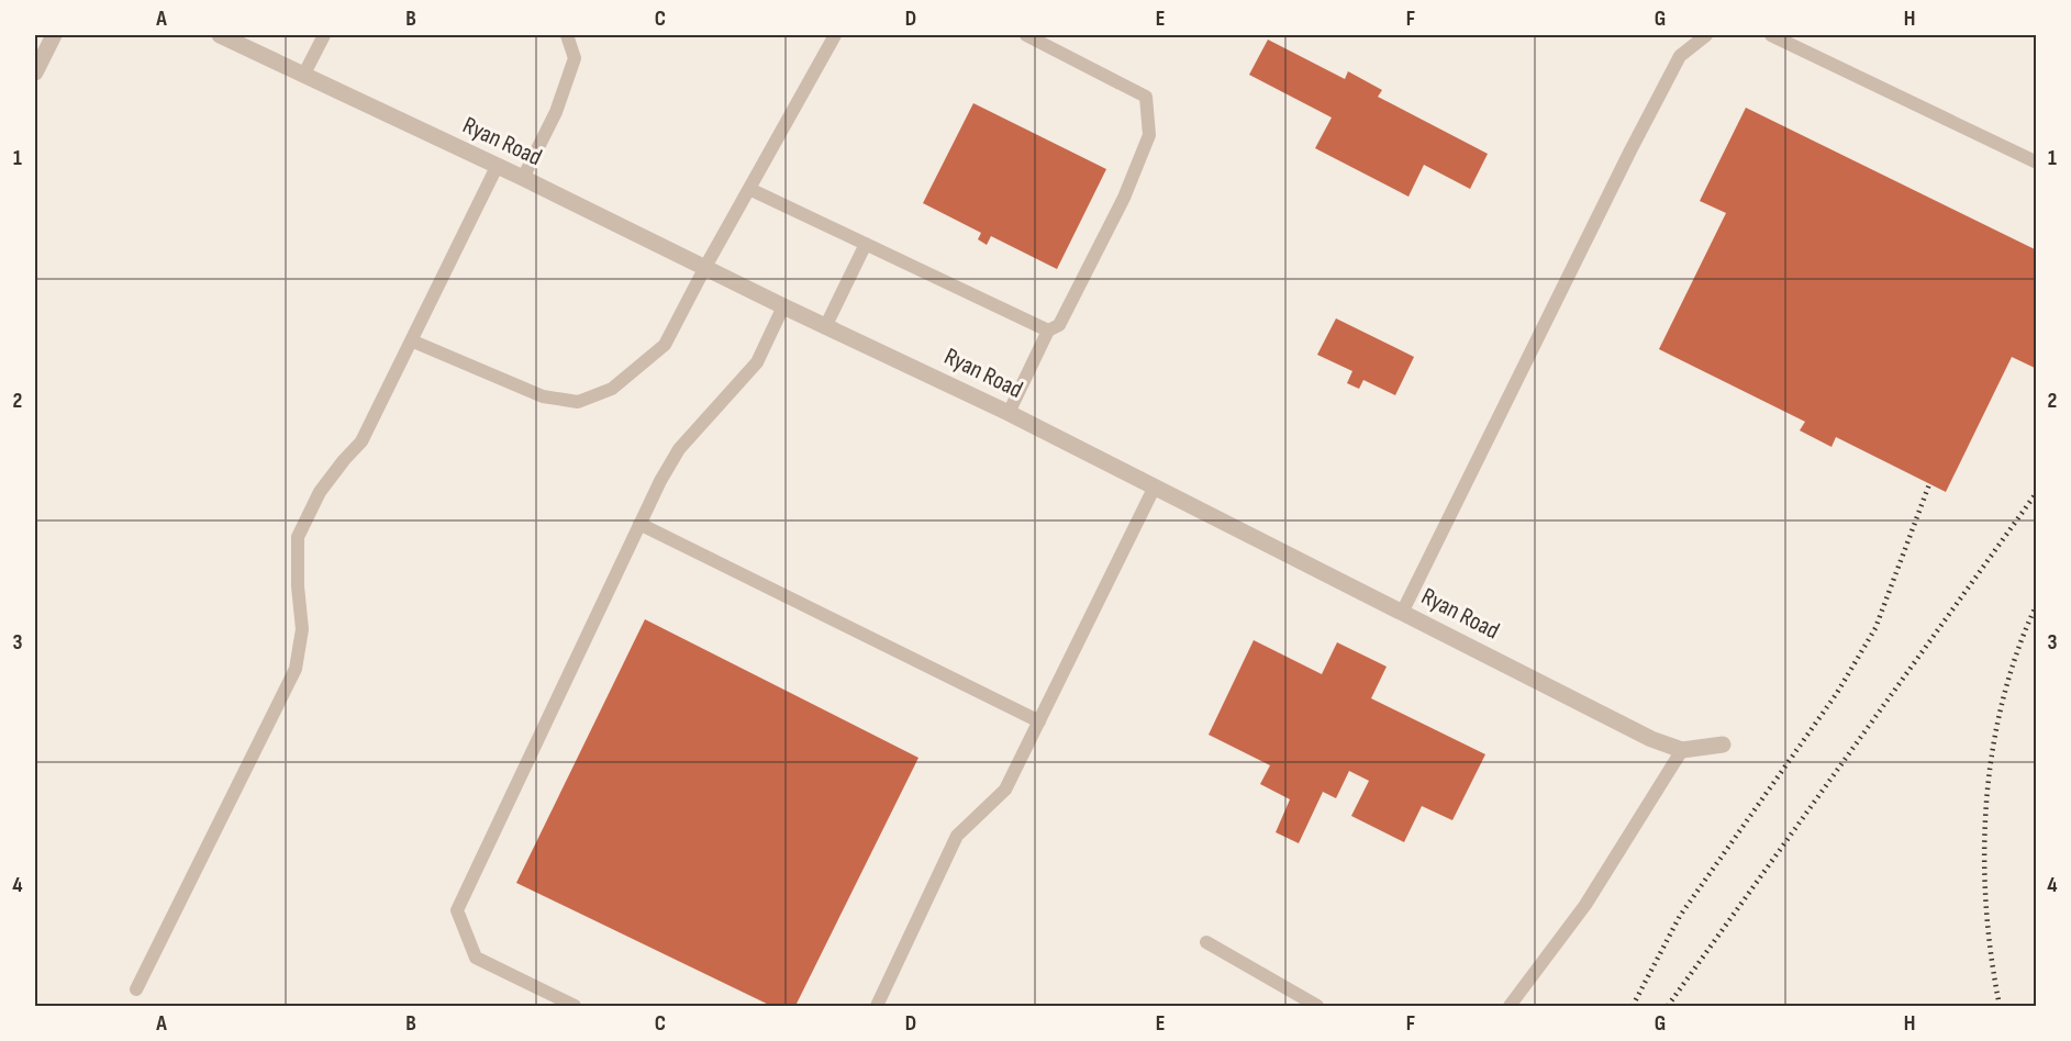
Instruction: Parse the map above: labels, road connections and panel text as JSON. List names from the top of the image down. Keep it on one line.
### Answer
{"streets":{"street":["Ryan Road"]},"grid":{"columns":["A","B","C","D","E","F","G","H"],"rows":["1","2","3","4"]}}
